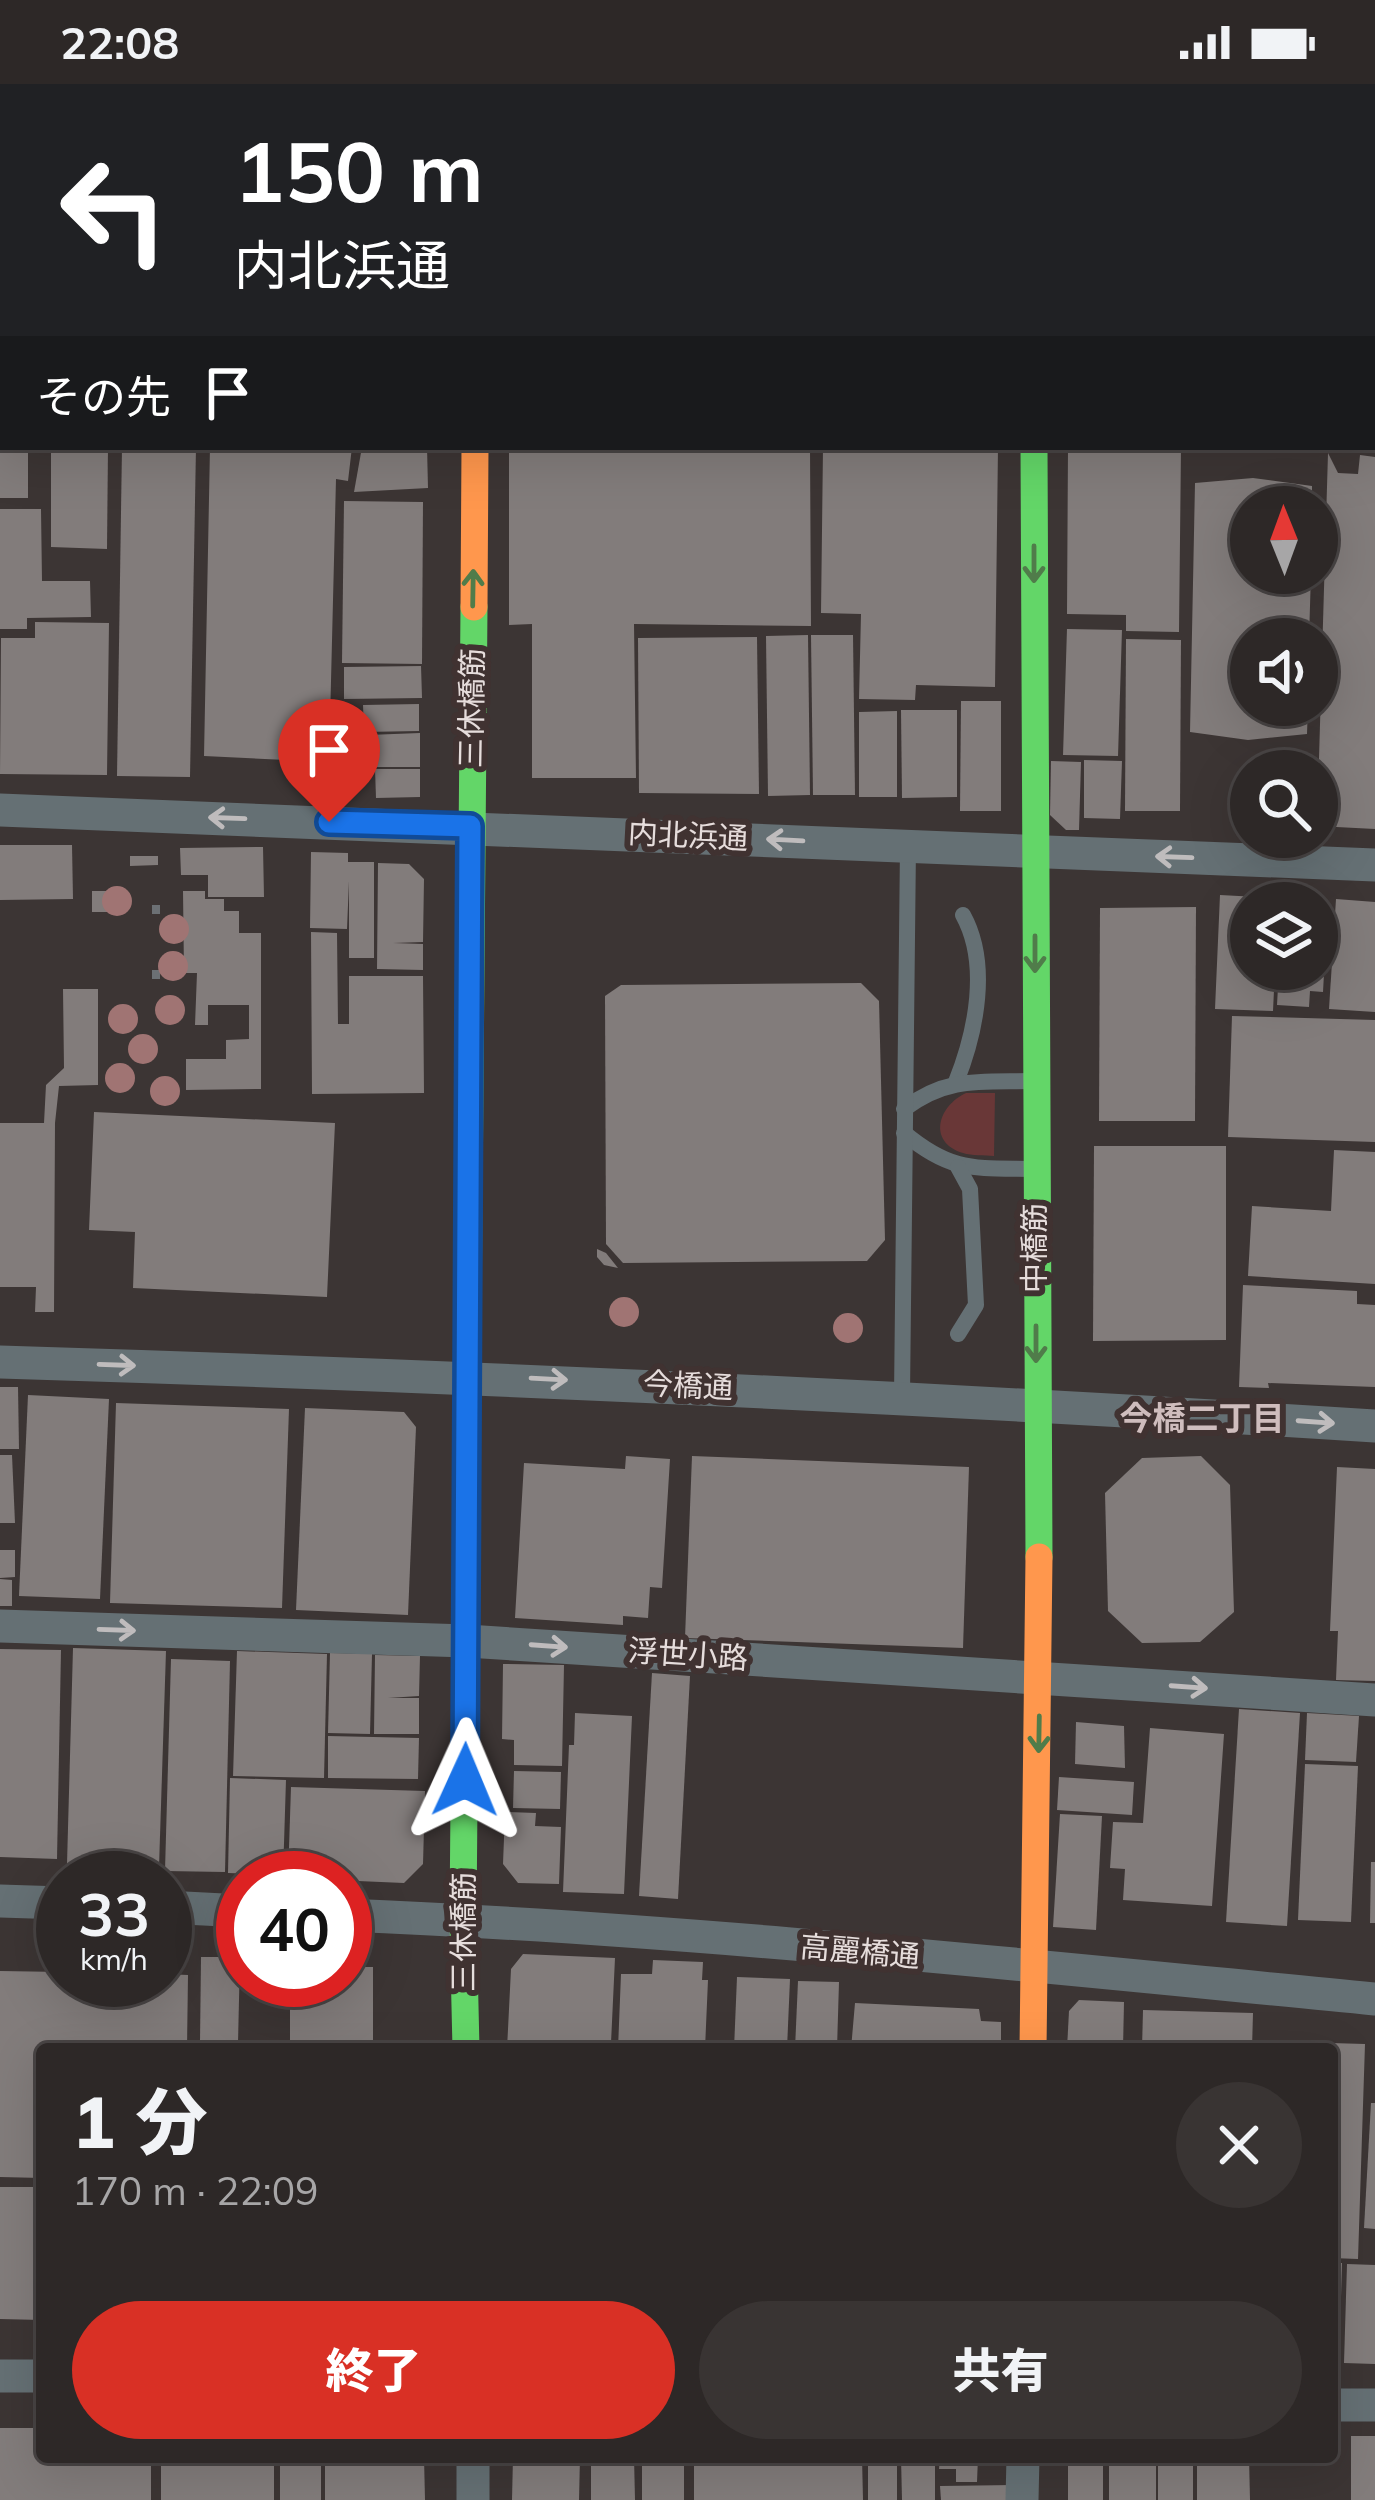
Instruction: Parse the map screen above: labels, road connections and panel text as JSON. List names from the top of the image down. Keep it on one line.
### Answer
{"streets":{"street":["三休橋筋","内北浜通","中橋筋","今橋通","浮世小路","高麗橋通"]},"crossings":[["三休橋筋","内北浜通"],["三休橋筋","今橋通"],["三休橋筋","浮世小路"],["三休橋筋","高麗橋通"],["内北浜通","中橋筋"],["中橋筋","今橋通"],["中橋筋","浮世小路"],["中橋筋","高麗橋通"]],"one_way":["内北浜通","中橋筋","今橋通","浮世小路"],"districts":["今橋二丁目"],"north":"top","page":{"status":"22:08","turn":["150 m","内北浜通"],"then":"その先","speed":"33 km/h","limit":"40","heading":["1 分","170 m · 22:09"],"buttons":["終了","共有"]}}
